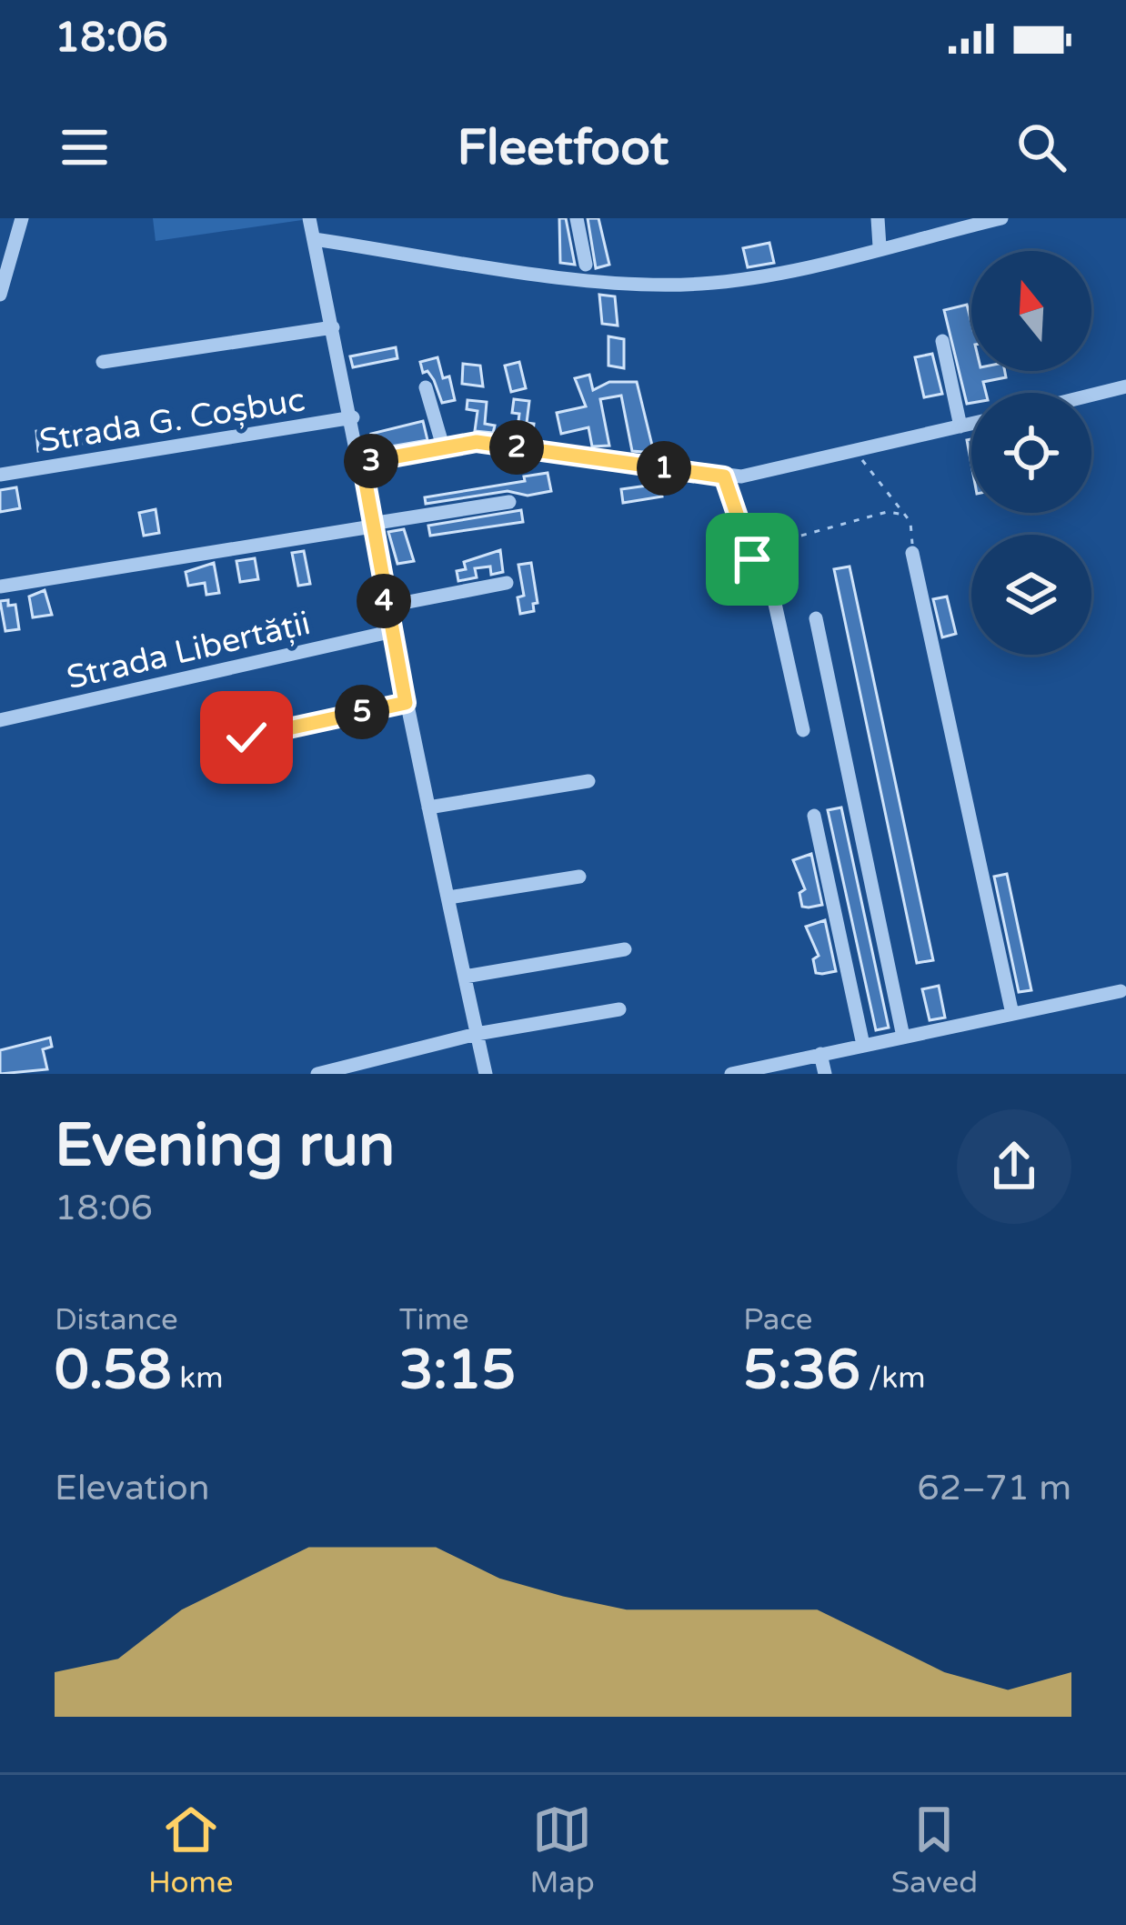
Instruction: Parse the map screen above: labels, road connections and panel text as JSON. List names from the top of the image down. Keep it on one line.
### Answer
{"streets":{"street":["Strada G. Coșbuc","Strada Libertății"]},"north":"top","page":{"status":"18:06","header":"Fleetfoot","pins":["2","3","1","4","5"],"heading":["Evening run","18:06"],"stats":[["Distance","0.58 km"],["Time","3:15"],["Pace","5:36 /km"]],"chart":["Elevation","62–71 m"],"tabs":["Home","Map","Saved"]}}
